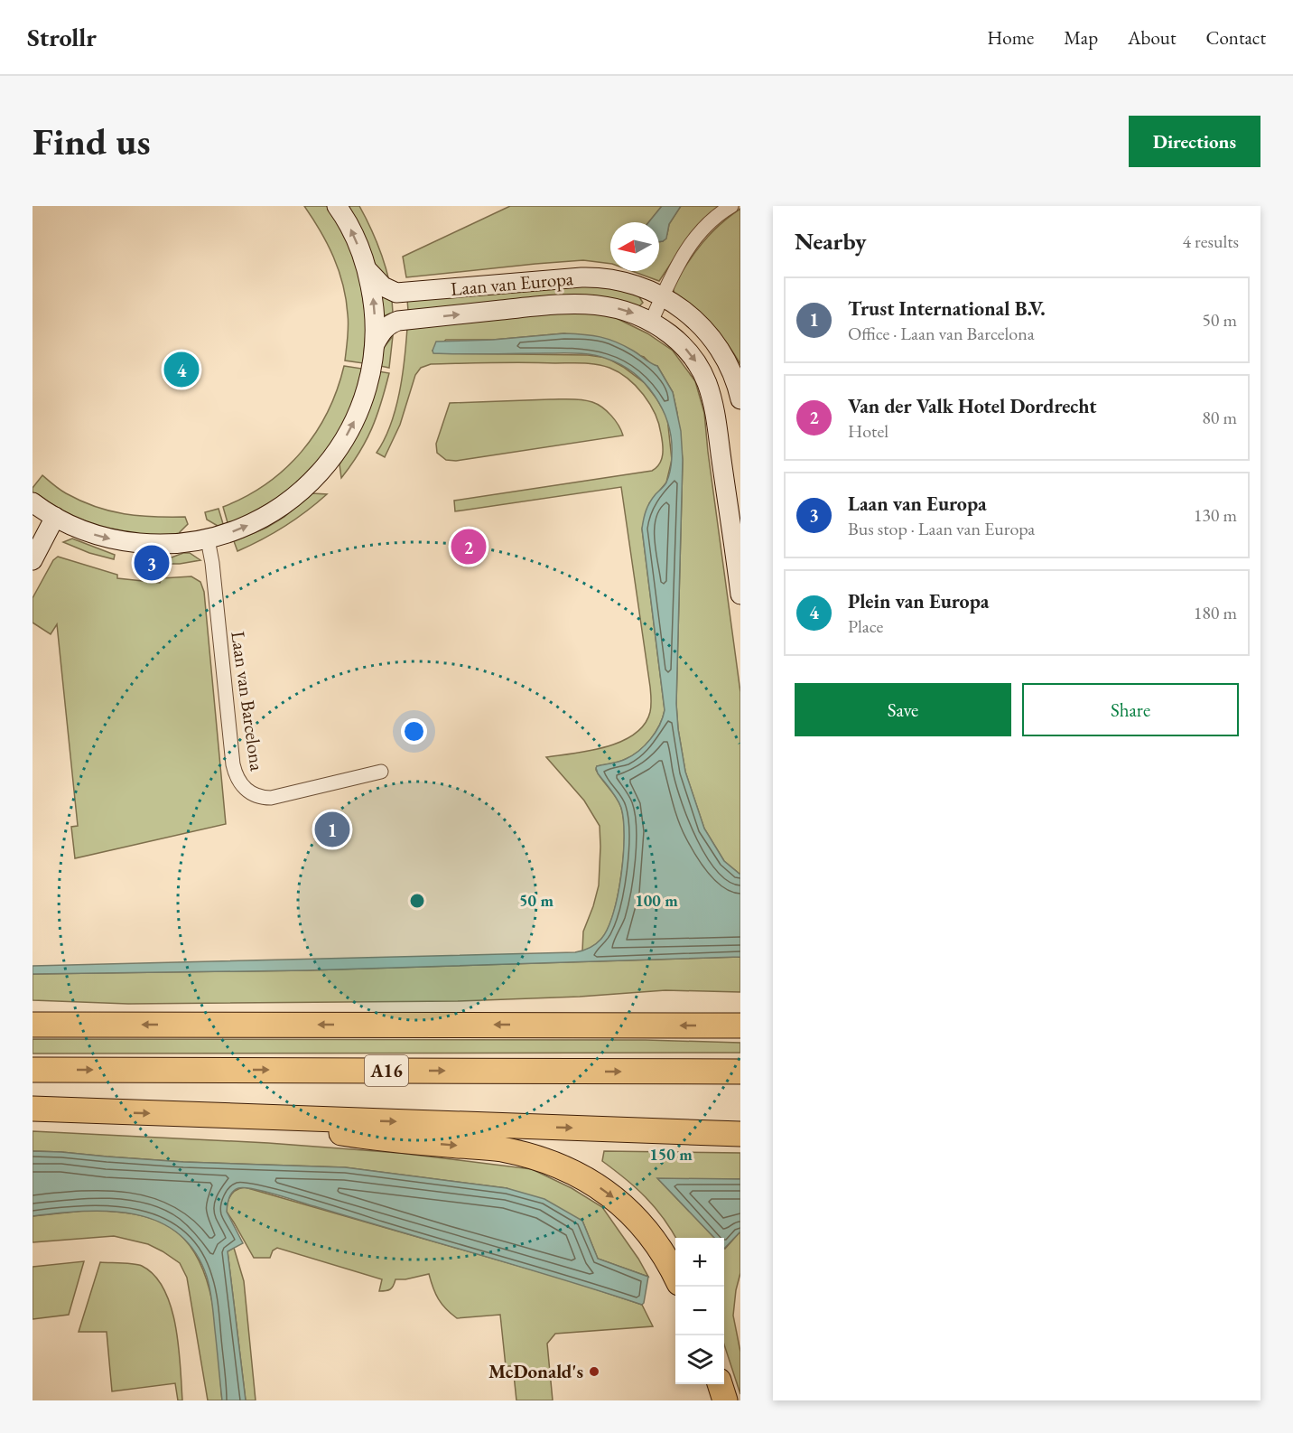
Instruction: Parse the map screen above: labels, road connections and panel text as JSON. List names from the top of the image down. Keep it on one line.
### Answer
{"streets":{"highway":["A16"],"street":["Laan van Europa","Laan van Barcelona"]},"crossings":[["Laan van Europa","Laan van Barcelona"]],"places":["McDonald's"],"north":"left","page":{"header":"Strollr","nav":["Home","Map","About","Contact"],"buttons":["Directions",["Save","Share"]],"title":"Find us","heading":["Nearby","4 results"],"list":[{"mark":"1","name":"Trust International B.V.","note":"Office · Laan van Barcelona","value":"50 m"},{"mark":"2","name":"Van der Valk Hotel Dordrecht","note":"Hotel","value":"80 m"},{"mark":"3","name":"Laan van Europa","note":"Bus stop · Laan van Europa","value":"130 m"},{"mark":"4","name":"Plein van Europa","note":"Place","value":"180 m"}],"pins":["4","2","3","1"],"map_buttons":["+","−"]},"rings":["50 m","100 m","150 m"]}
